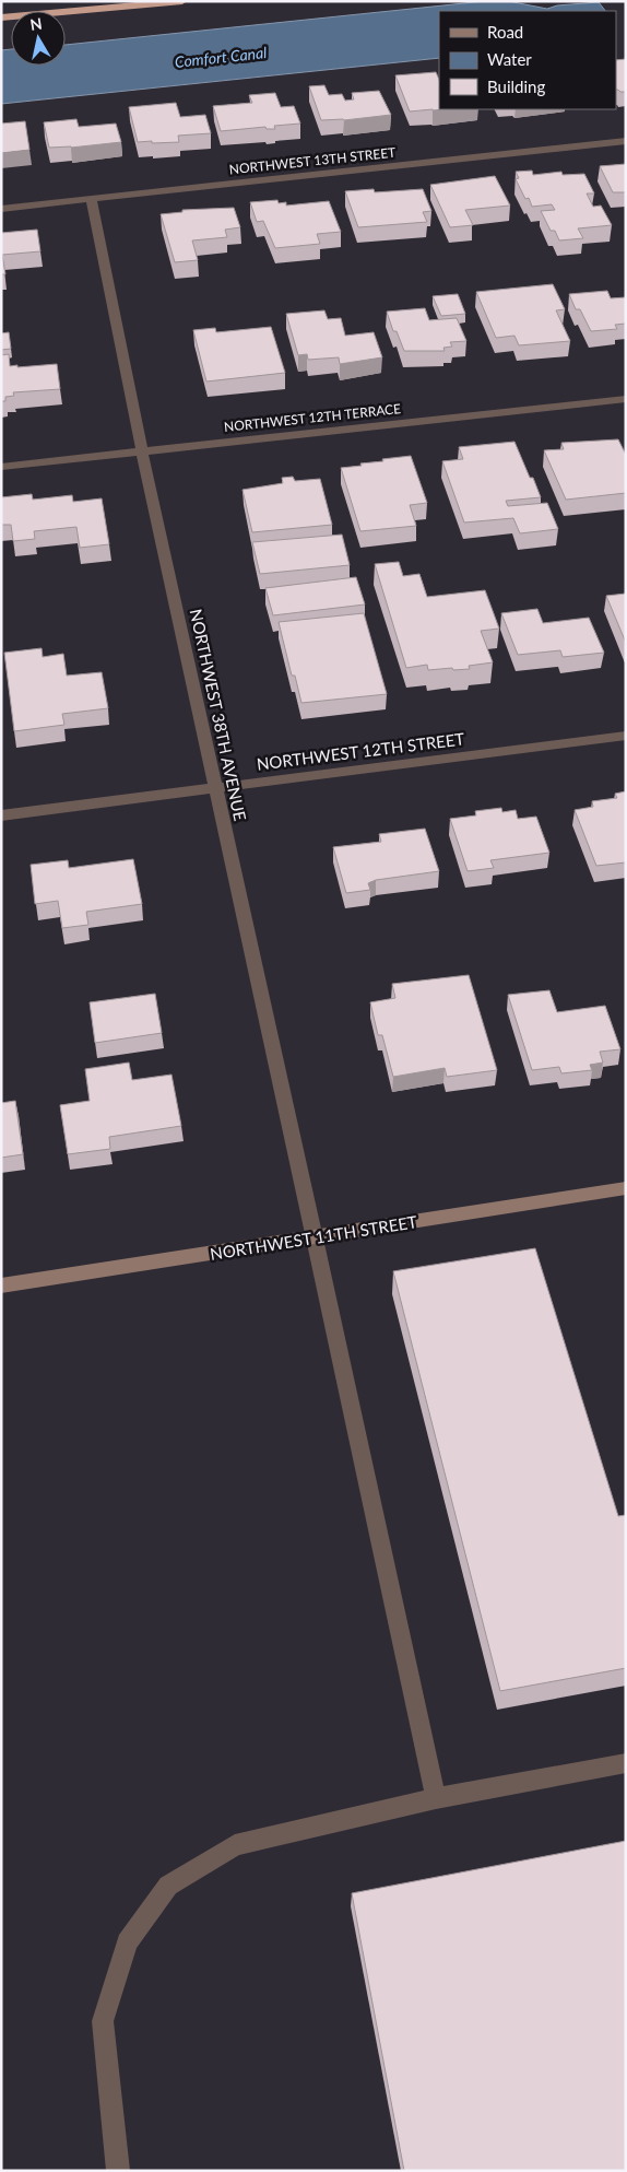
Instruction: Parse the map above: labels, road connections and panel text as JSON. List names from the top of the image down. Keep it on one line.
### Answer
{"streets":{"street":["NORTHWEST 13TH STREET","NORTHWEST 12TH TERRACE","NORTHWEST 38TH AVENUE","NORTHWEST 12TH STREET","NORTHWEST 11TH STREET"]},"crossings":[["NORTHWEST 13TH STREET","NORTHWEST 38TH AVENUE"],["NORTHWEST 12TH TERRACE","NORTHWEST 38TH AVENUE"],["NORTHWEST 38TH AVENUE","NORTHWEST 12TH STREET"],["NORTHWEST 38TH AVENUE","NORTHWEST 11TH STREET"]],"water":["Comfort Canal"],"legend":["Road","Water","Building"],"north":"top"}
